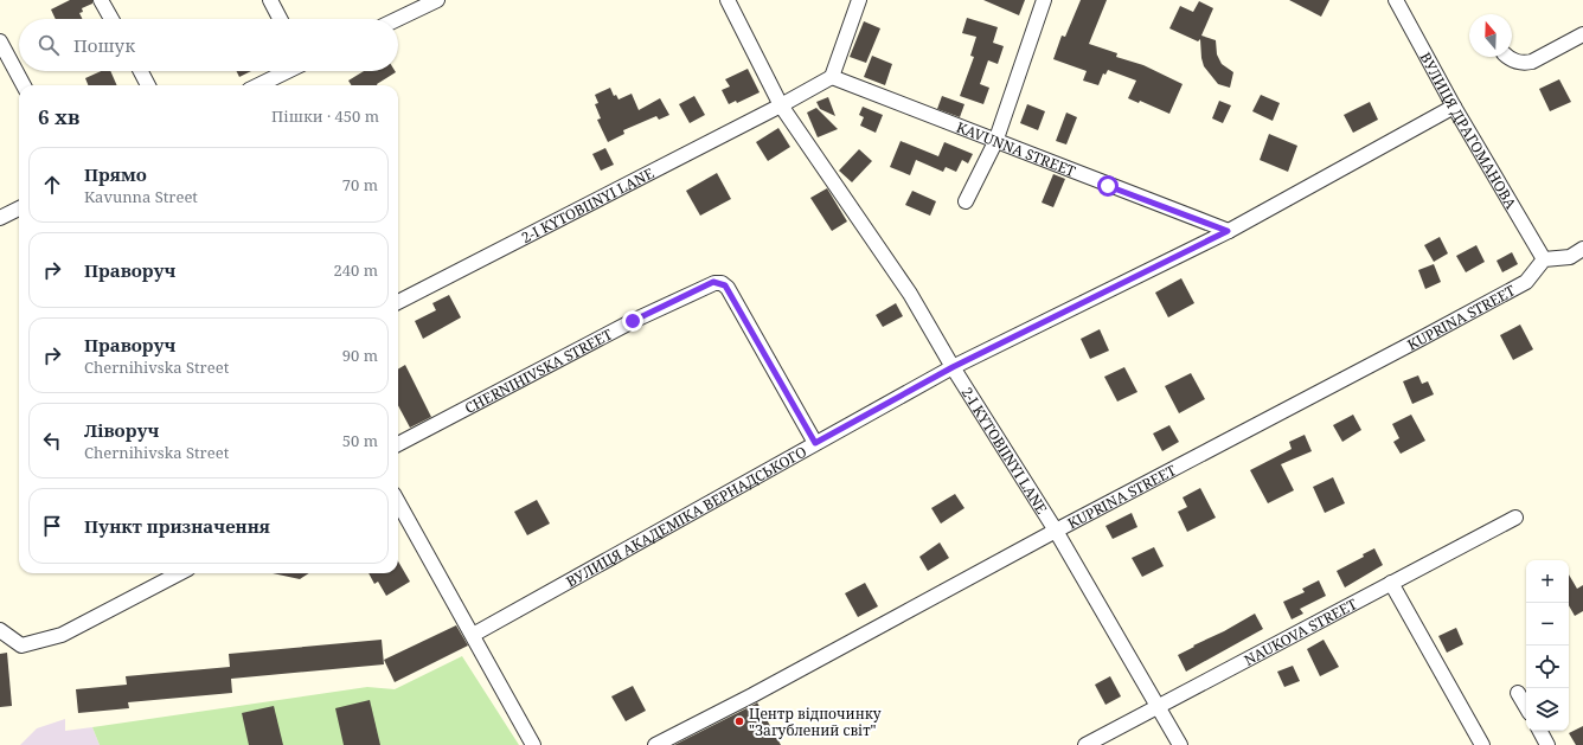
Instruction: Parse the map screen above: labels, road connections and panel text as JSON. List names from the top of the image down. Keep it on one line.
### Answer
{"streets":{"street":["ВУЛИЦЯ ДРАГОМАНОВА","KAVUNNA STREET","2-I KYTOBIINYI LANE","KUPRINA STREET","CHERNIHIVSKA STREET","ВУЛИЦЯ АКАДЕМІКА ВЕРНАДСЬКОГО","NAUKOVA STREET"]},"crossings":[["ВУЛИЦЯ ДРАГОМАНОВА","KUPRINA STREET"],["ВУЛИЦЯ ДРАГОМАНОВА","ВУЛИЦЯ АКАДЕМІКА ВЕРНАДСЬКОГО"],["KAVUNNA STREET","ВУЛИЦЯ АКАДЕМІКА ВЕРНАДСЬКОГО"],["2-I KYTOBIINYI LANE","KUPRINA STREET"],["2-I KYTOBIINYI LANE","ВУЛИЦЯ АКАДЕМІКА ВЕРНАДСЬКОГО"],["2-I KYTOBIINYI LANE","NAUKOVA STREET"],["CHERNIHIVSKA STREET","ВУЛИЦЯ АКАДЕМІКА ВЕРНАДСЬКОГО"]],"places":["Центр відпочинку \"Загублений світ\""],"north":"top","page":{"search":"Пошук","heading":["6 хв","Пішки · 450 m"],"list":[["Прямо","Kavunna Street","70 m"],["Праворуч","240 m"],["Праворуч","Chernihivska Street","90 m"],["Ліворуч","Chernihivska Street","50 m"],"Пункт призначення"],"map_buttons":["+","−"]}}
